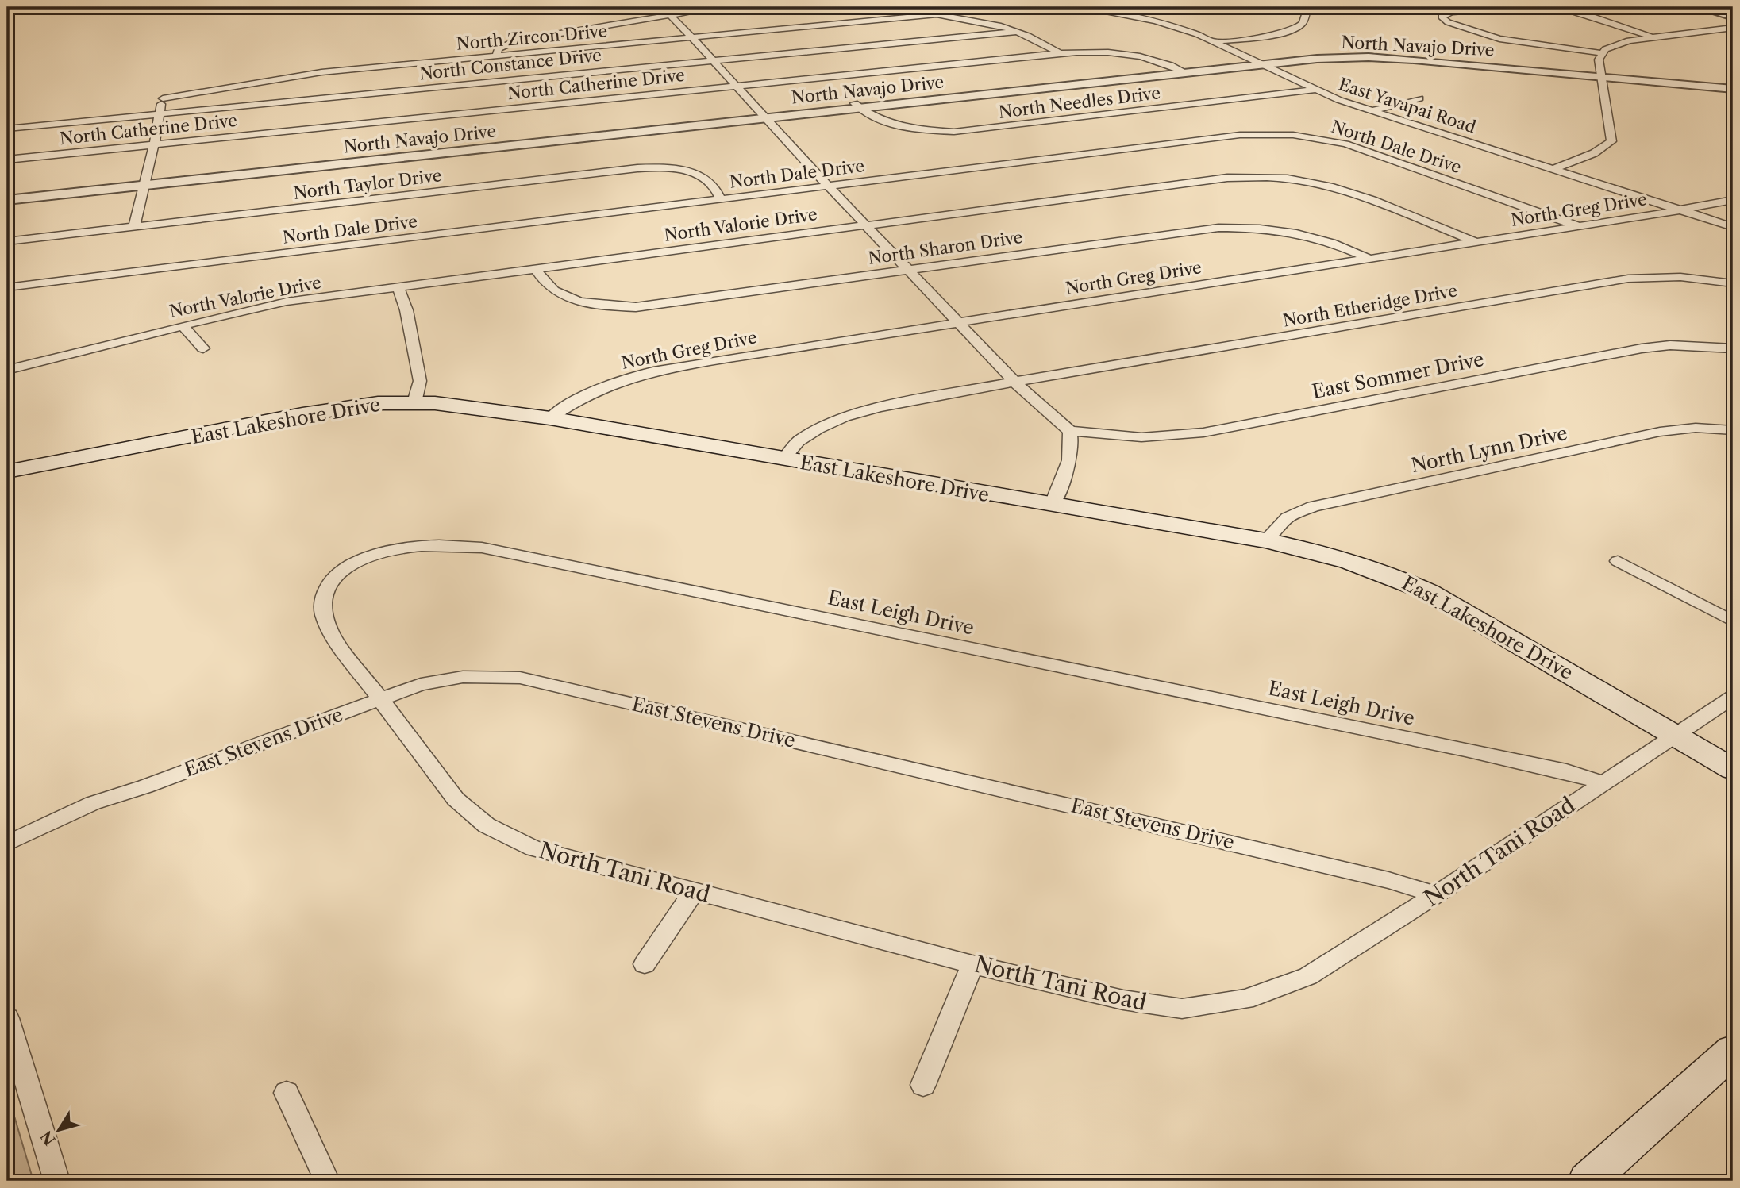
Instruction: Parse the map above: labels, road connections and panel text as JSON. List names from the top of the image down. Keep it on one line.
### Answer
{"streets":{"main road":["East Lakeshore Drive"],"street":["North Zircon Drive","North Navajo Drive","North Constance Drive","North Catherine Drive","North Needles Drive","East Yavapai Road","North Dale Drive","North Taylor Drive","North Greg Drive","North Valorie Drive","North Sharon Drive","North Etheridge Drive","East Sommer Drive","North Lynn Drive","East Leigh Drive","East Stevens Drive","North Tani Road"]},"crossings":[["North Navajo Drive","North Catherine Drive"],["North Navajo Drive","North Needles Drive"],["North Navajo Drive","East Yavapai Road"],["North Needles Drive","East Yavapai Road"],["East Yavapai Road","North Greg Drive"],["North Dale Drive","North Taylor Drive"],["North Dale Drive","North Greg Drive"],["North Greg Drive","North Valorie Drive"],["North Greg Drive","North Sharon Drive"],["North Greg Drive","East Lakeshore Drive"],["North Valorie Drive","North Sharon Drive"],["North Etheridge Drive","East Lakeshore Drive"],["East Lakeshore Drive","North Lynn Drive"],["East Lakeshore Drive","North Tani Road"],["East Leigh Drive","East Stevens Drive"],["East Leigh Drive","North Tani Road"],["East Stevens Drive","North Tani Road"]],"north":"bottom left"}
